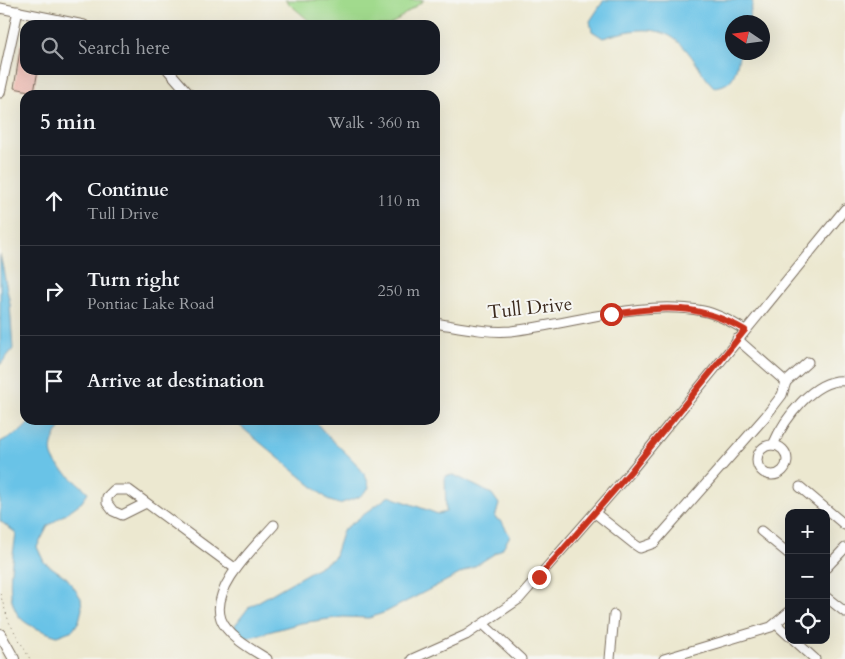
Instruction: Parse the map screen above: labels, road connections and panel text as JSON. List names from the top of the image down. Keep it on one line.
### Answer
{"streets":{"street":["Tull Drive"]},"north":"left","page":{"search":"Search here","heading":["5 min","Walk · 360 m"],"list":[["Continue","Tull Drive","110 m"],["Turn right","Pontiac Lake Road","250 m"],"Arrive at destination"],"map_buttons":["+","−"]}}
